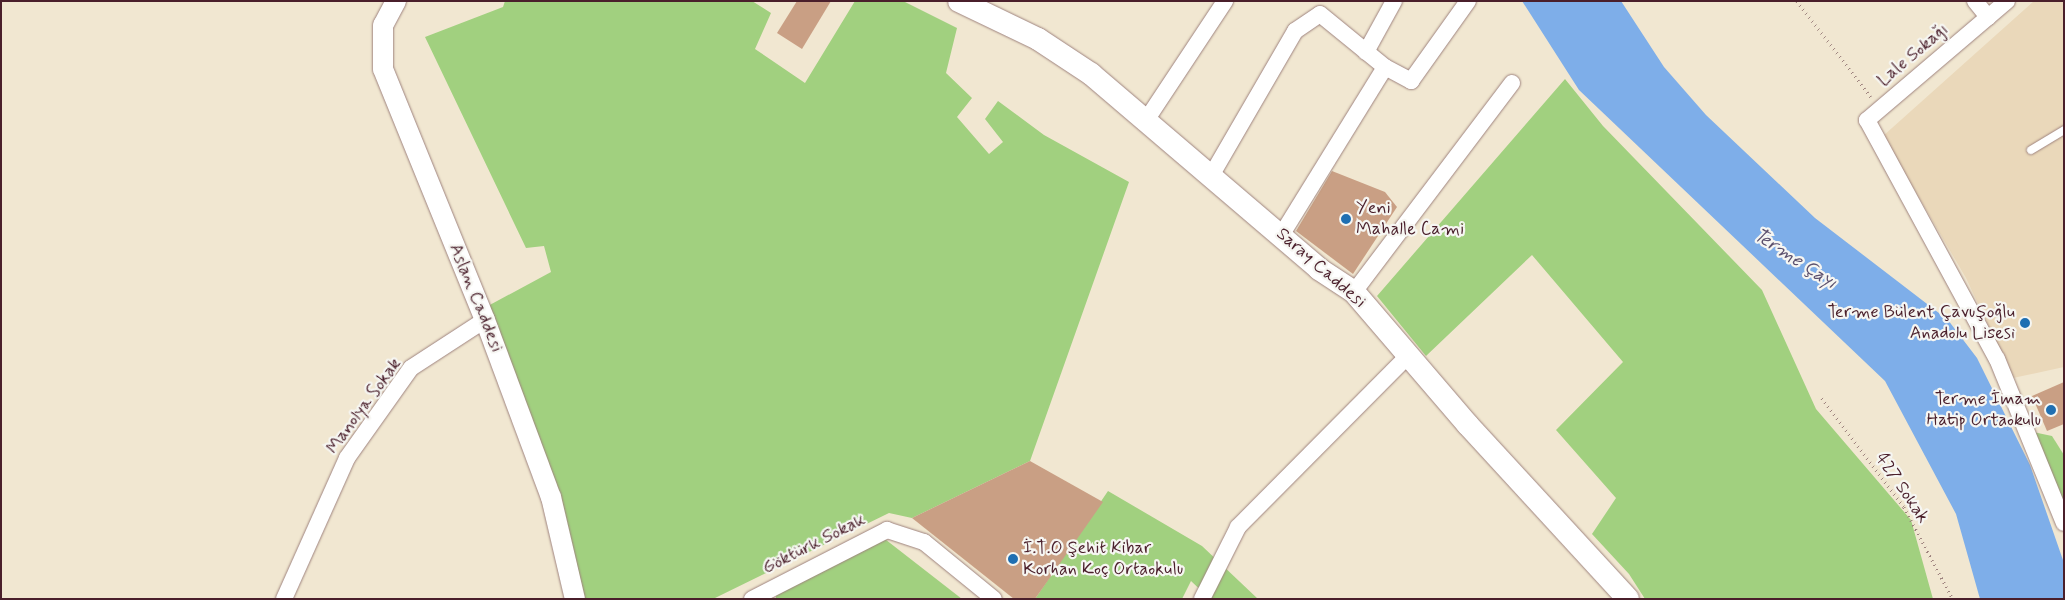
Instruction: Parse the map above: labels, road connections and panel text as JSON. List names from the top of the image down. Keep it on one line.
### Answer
{"streets":{"main road":["Saray Caddesi"],"street":["Lale Sokağı","Aslan Caddesi","Manolya Sokak","Göktürk Sokak"],"path":["427 Sokak"]},"crossings":[["Aslan Caddesi","Manolya Sokak"]],"water":["Terme Çayı"],"places":["Yeni Mahalle Cami","Terme Bülent Çavuşoğlu Anadolu Lisesi","Terme İmam Hatip Ortaokulu","İ.T.O Şehit Kibar Korhan Koç Ortaokulu"]}
